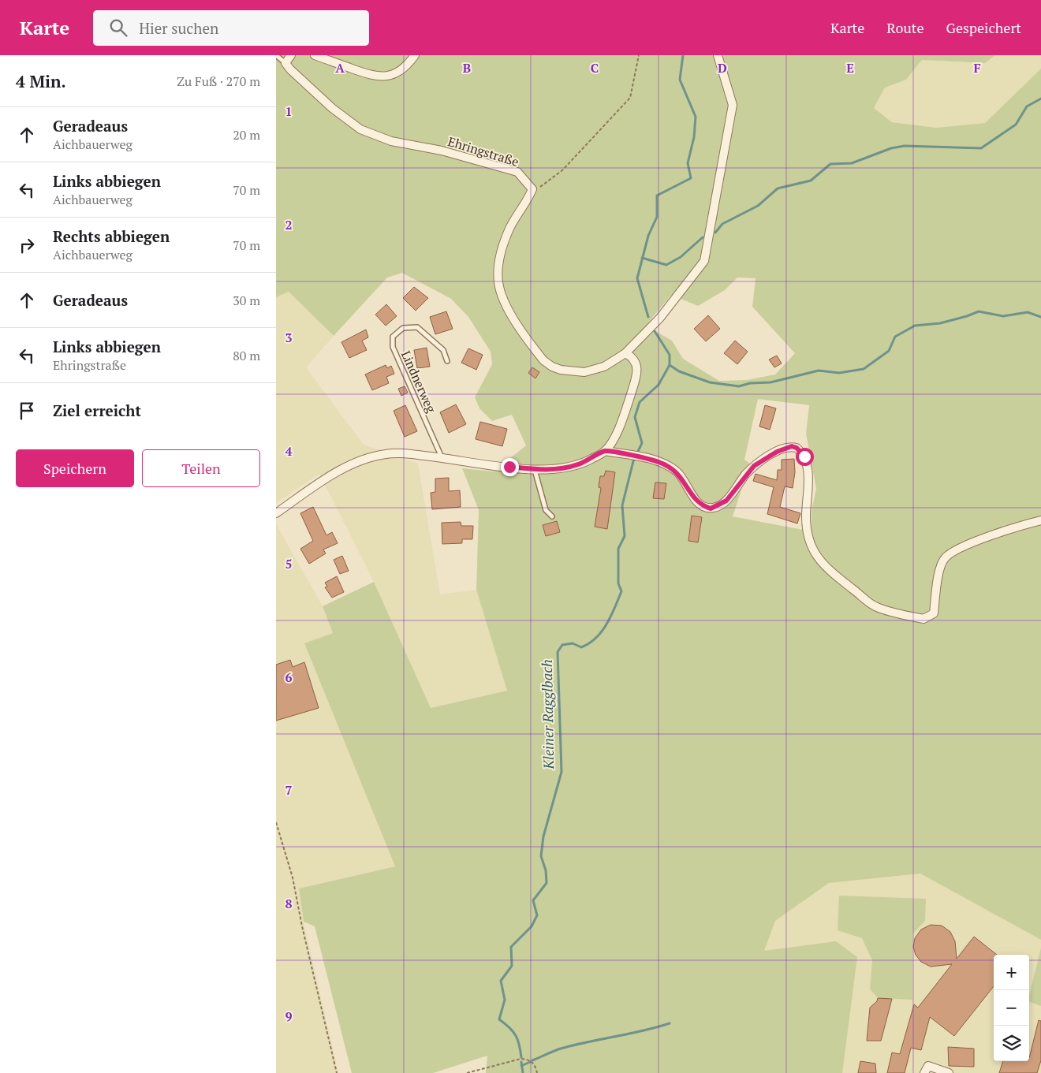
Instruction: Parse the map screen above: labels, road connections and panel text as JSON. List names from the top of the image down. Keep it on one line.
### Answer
{"streets":{"street":["Ehringstraße"],"lane":["Lindnerweg"]},"water":["Kleiner Ragglbach"],"page":{"header":"Karte","search":"Hier suchen","nav":["Karte","Route","Gespeichert"],"heading":["4 Min.","Zu Fuß · 270 m"],"list":[["Geradeaus","Aichbauerweg","20 m"],["Links abbiegen","Aichbauerweg","70 m"],["Rechts abbiegen","Aichbauerweg","70 m"],["Geradeaus","30 m"],["Links abbiegen","Ehringstraße","80 m"],"Ziel erreicht"],"buttons":["Speichern","Teilen"],"map_buttons":["+","−"]},"grid":{"columns":["A","B","C","D","E","F"],"rows":["1","2","3","4","5","6","7","8","9"]}}
